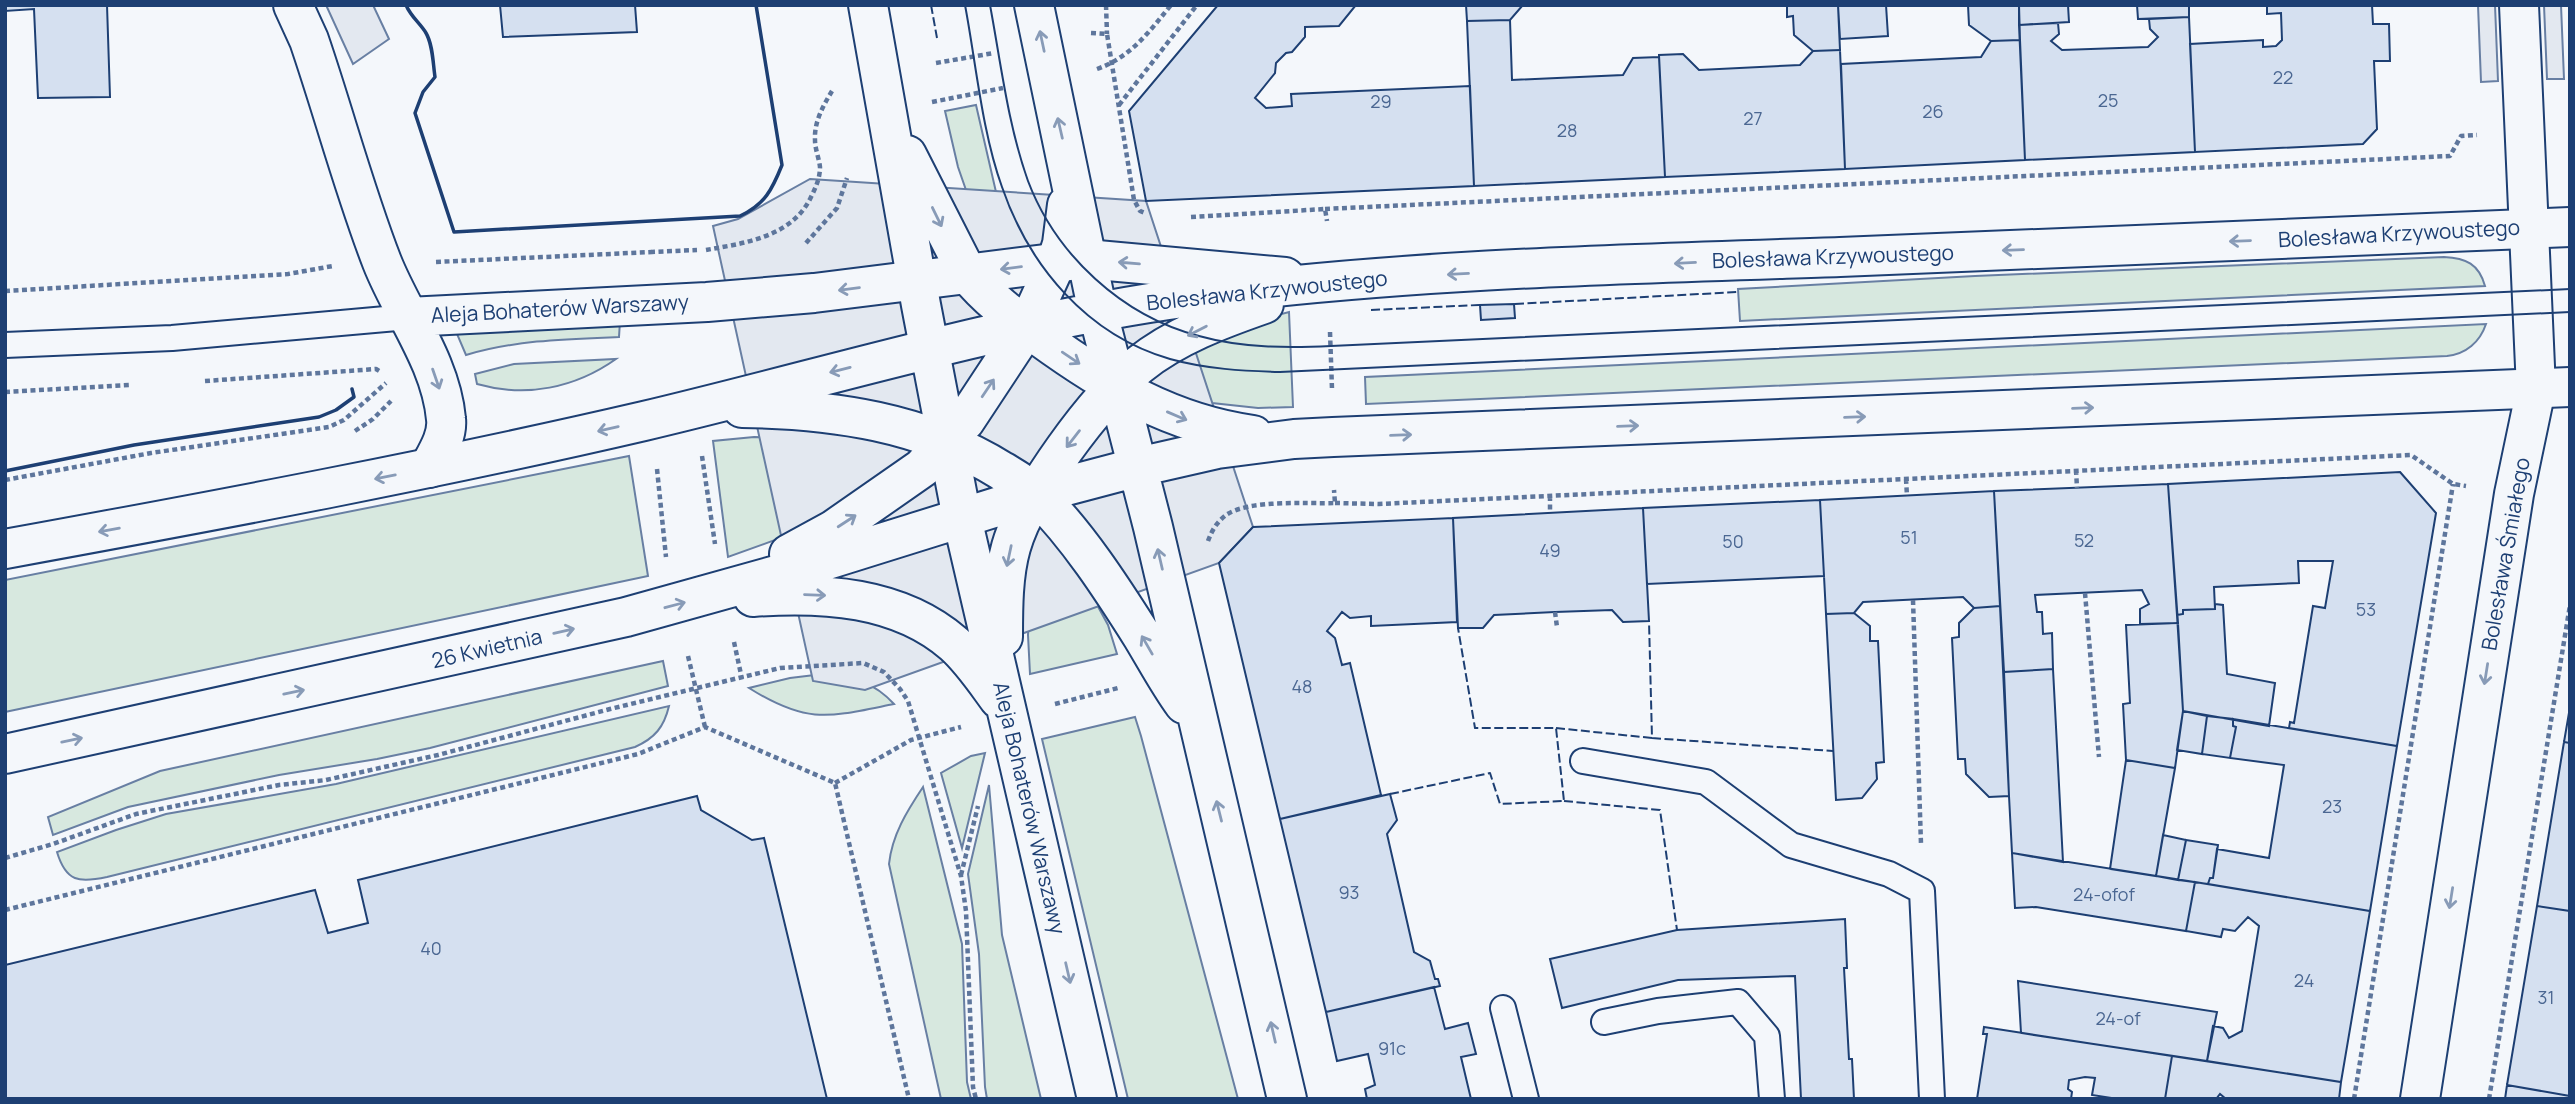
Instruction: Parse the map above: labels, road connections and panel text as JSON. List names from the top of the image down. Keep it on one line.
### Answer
{"streets":{"street":["Bolesława Krzywoustego","Aleja Bohaterów Warszawy","Bolesława Śmiałego","26 Kwietnia"]},"crossings":[["Bolesława Krzywoustego","Bolesława Śmiałego"],["Aleja Bohaterów Warszawy","26 Kwietnia"]],"one_way":["Bolesława Śmiałego"],"house_numbers":["22","25","29","26","27","28","51","52","50","49","53","48","23","93","24-ofof","40","24","31","24-of","91c"]}
